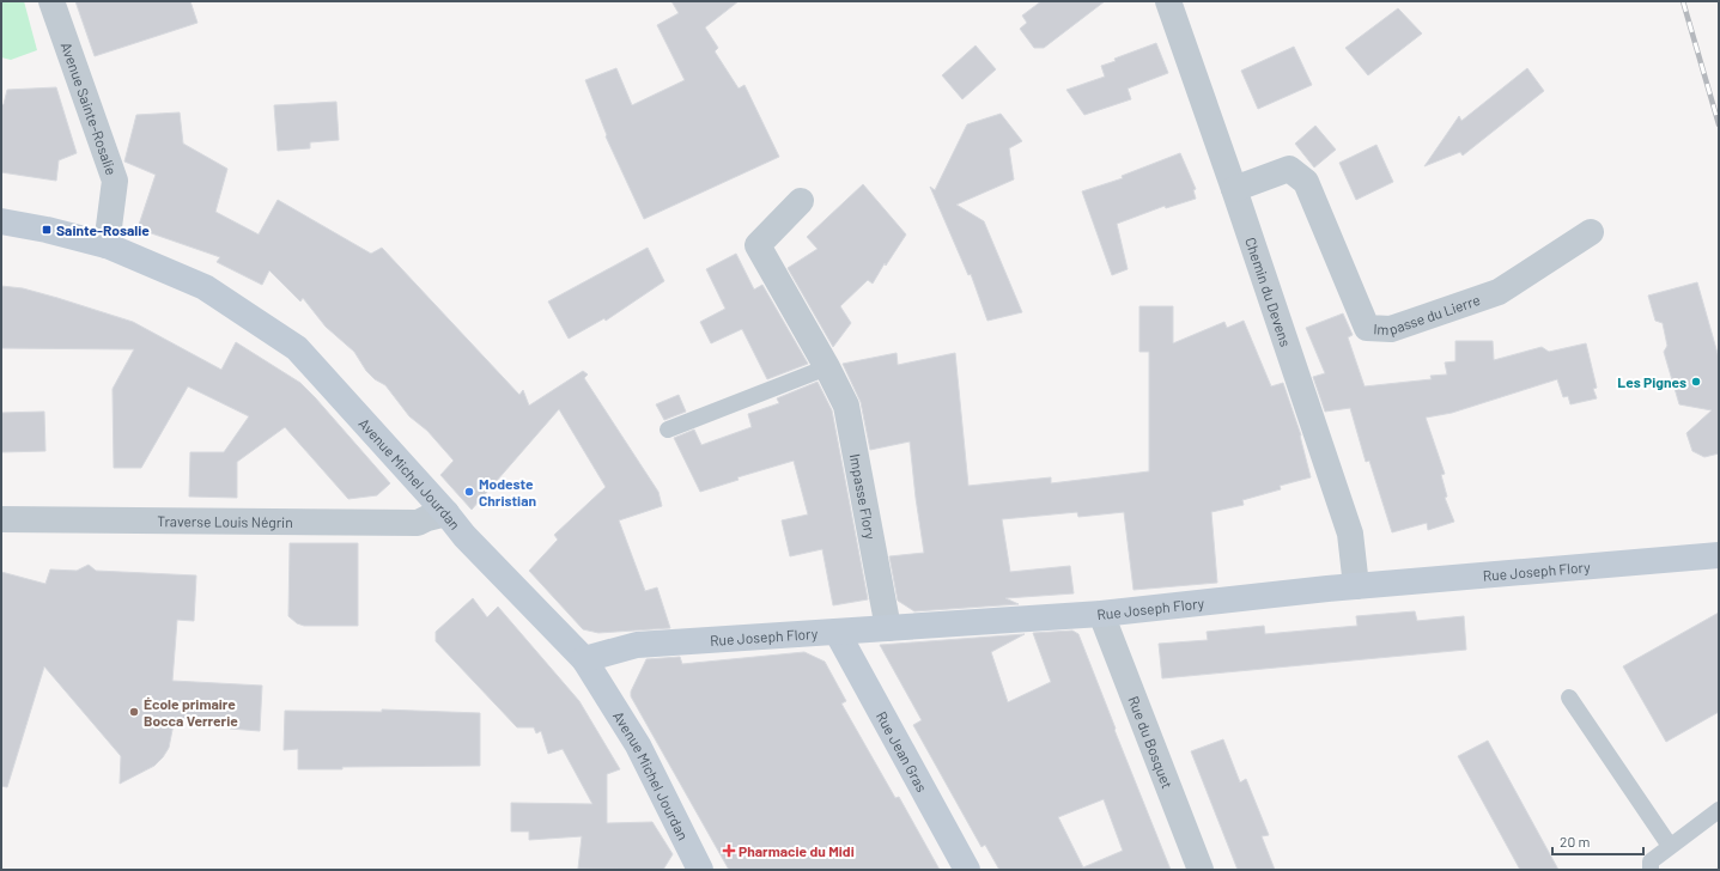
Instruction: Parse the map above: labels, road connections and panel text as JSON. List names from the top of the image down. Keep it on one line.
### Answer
{"streets":{"street":["Avenue Sainte-Rosalie","Chemin du Devens","Impasse du Lierre","Avenue Michel Jourdan","Impasse Flory","Traverse Louis Négrin","Rue Joseph Flory","Rue du Bosquet","Rue Jean Gras"]},"crossings":[["Avenue Sainte-Rosalie","Avenue Michel Jourdan"],["Chemin du Devens","Impasse du Lierre"],["Chemin du Devens","Rue Joseph Flory"],["Avenue Michel Jourdan","Traverse Louis Négrin"],["Avenue Michel Jourdan","Rue Joseph Flory"],["Impasse Flory","Rue Joseph Flory"],["Rue Joseph Flory","Rue du Bosquet"],["Rue Joseph Flory","Rue Jean Gras"]],"places":{"transit":["Sainte-Rosalie"],"other":["Les Pignes","Modeste Christian","École primaire Bocca Verrerie"],"health":["Pharmacie du Midi"]},"scale_bar":"20 m"}
